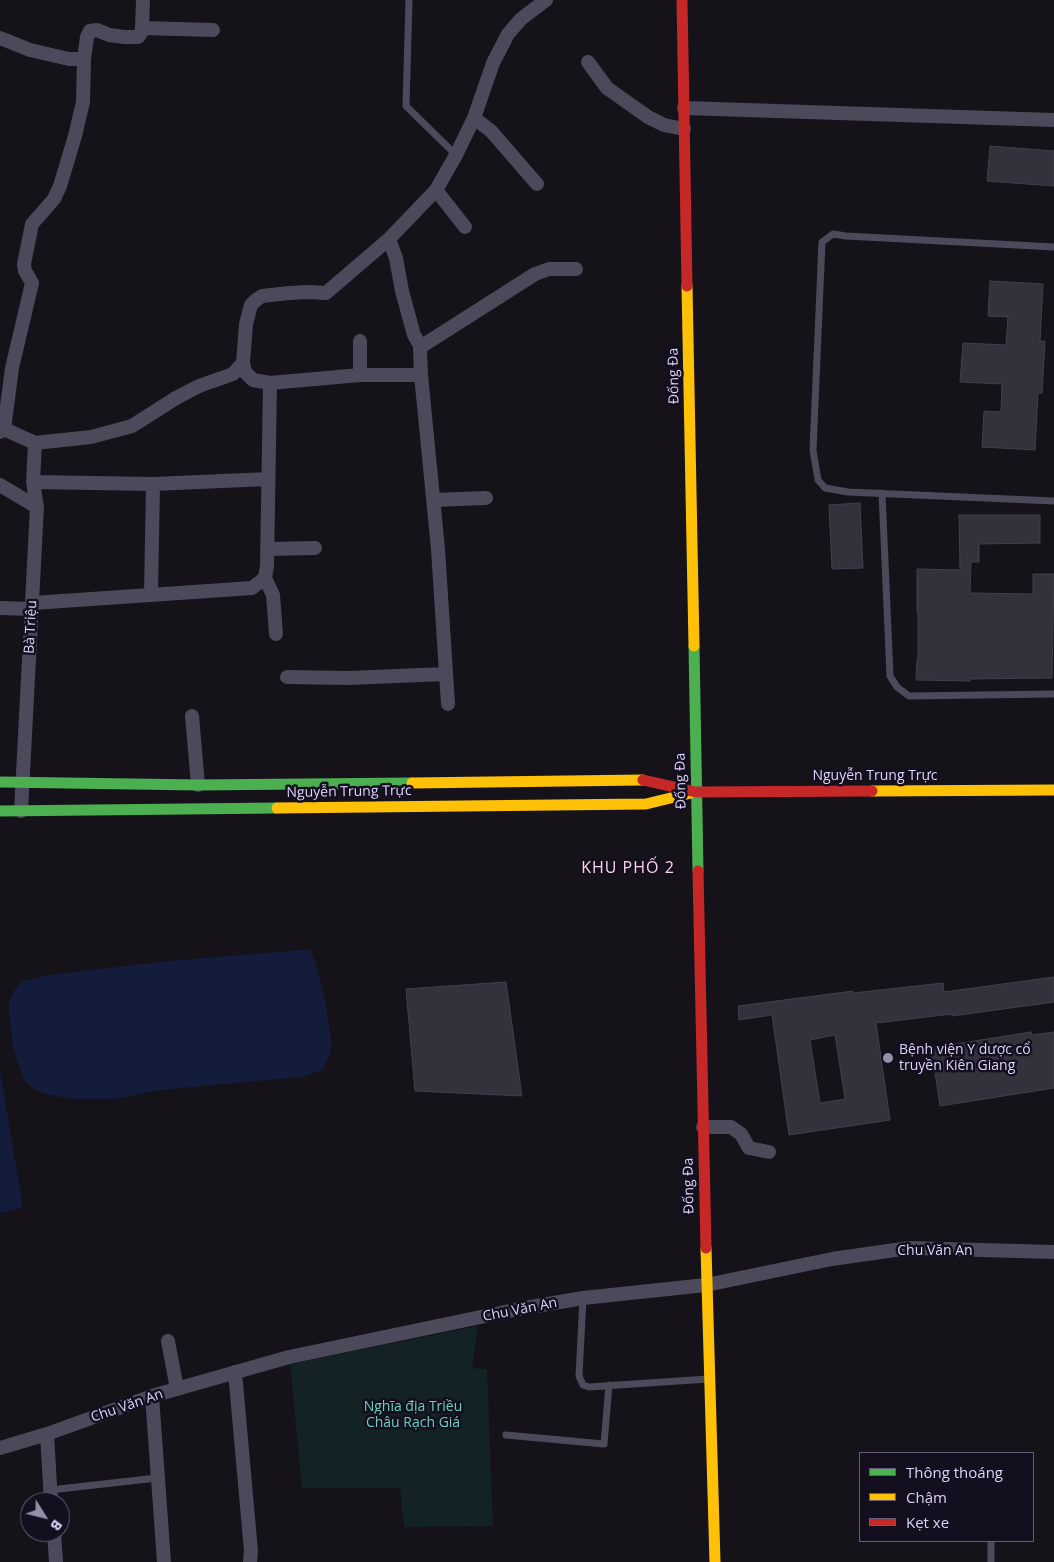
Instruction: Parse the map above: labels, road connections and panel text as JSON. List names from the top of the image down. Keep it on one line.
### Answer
{"streets":{"main road":["Đống Đa","Nguyễn Trung Trực"],"street":["Bà Triệu","Chu Văn An"]},"crossings":[["Đống Đa","Nguyễn Trung Trực"],["Đống Đa","Chu Văn An"],["Bà Triệu","Nguyễn Trung Trực"]],"districts":["KHU PHỐ 2"],"parks":["Nghĩa địa Triều Châu Rạch Giá"],"places":["Bệnh viện Y dược cổ truyền Kiên Giang"],"legend":["Thông thoáng","Chậm","Kẹt xe"],"north":"bottom right"}
